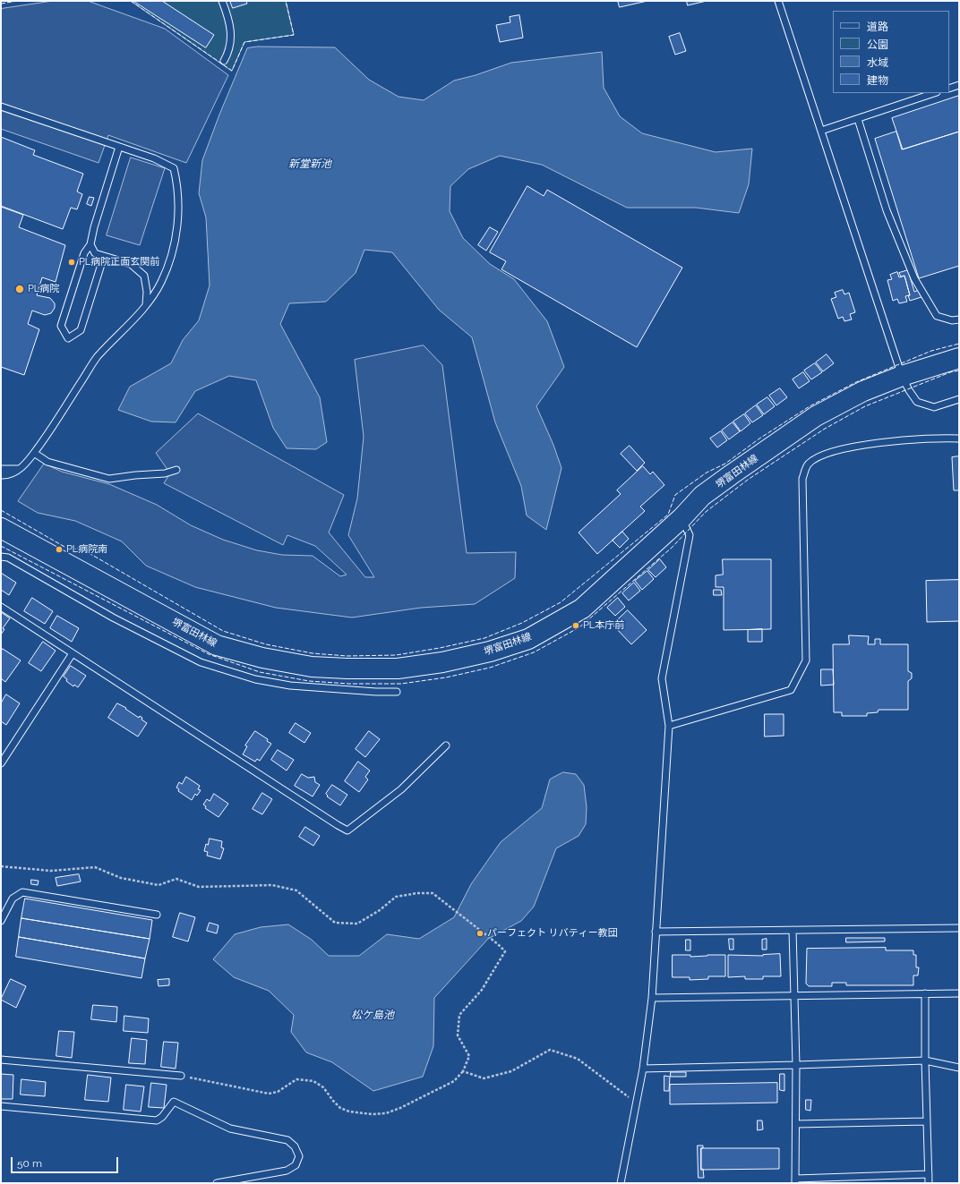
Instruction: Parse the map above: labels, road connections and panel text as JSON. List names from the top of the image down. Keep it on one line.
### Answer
{"streets":{"main road":["堺富田林線"]},"water":["新堂新池","松ケ島池"],"places":["PL病院正面玄関前","PL病院","PL病院南","PL本庁前","パーフェクト リバティー教団"],"legend":["道路","公園","水域","建物"],"scale_bar":"50 m"}
